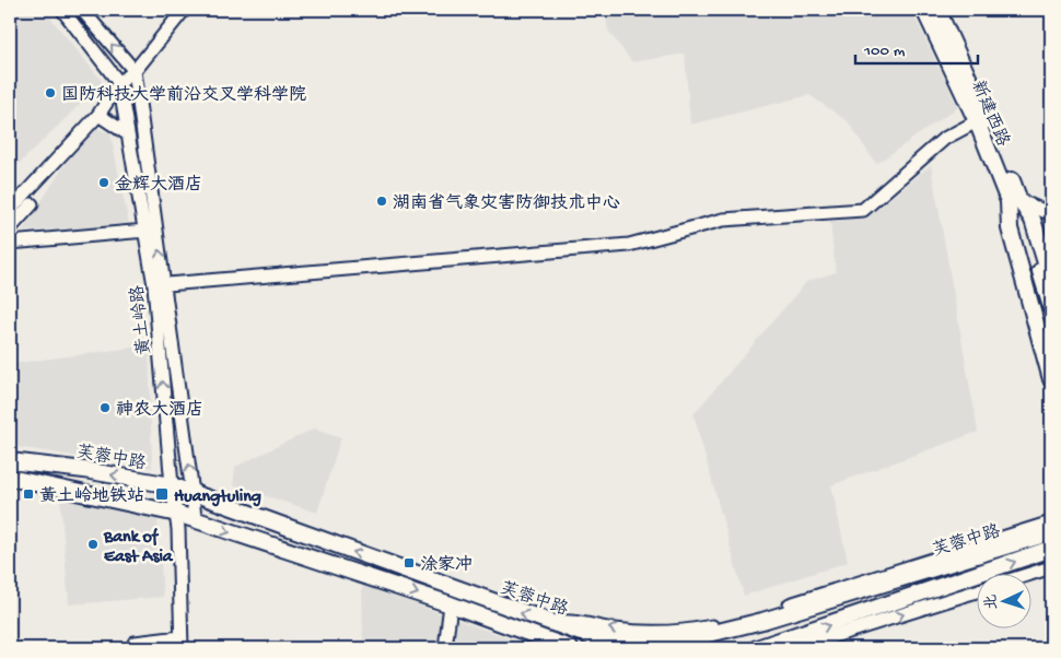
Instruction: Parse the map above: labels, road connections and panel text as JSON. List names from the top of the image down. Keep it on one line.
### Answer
{"streets":{"main road":["新建西路","芙蓉中路"],"street":["黄土岭路"]},"crossings":[["黄土岭路","芙蓉中路"]],"places":{"other":["国防科技大学前沿交叉学科学院","金辉大酒店","湖南省气象灾害防御技术中心","神农大酒店","Bank of East Asia"],"transit":["黄土岭地铁站","Huangtuling","涂家冲"]},"scale_bar":"100 m","north":"left"}
